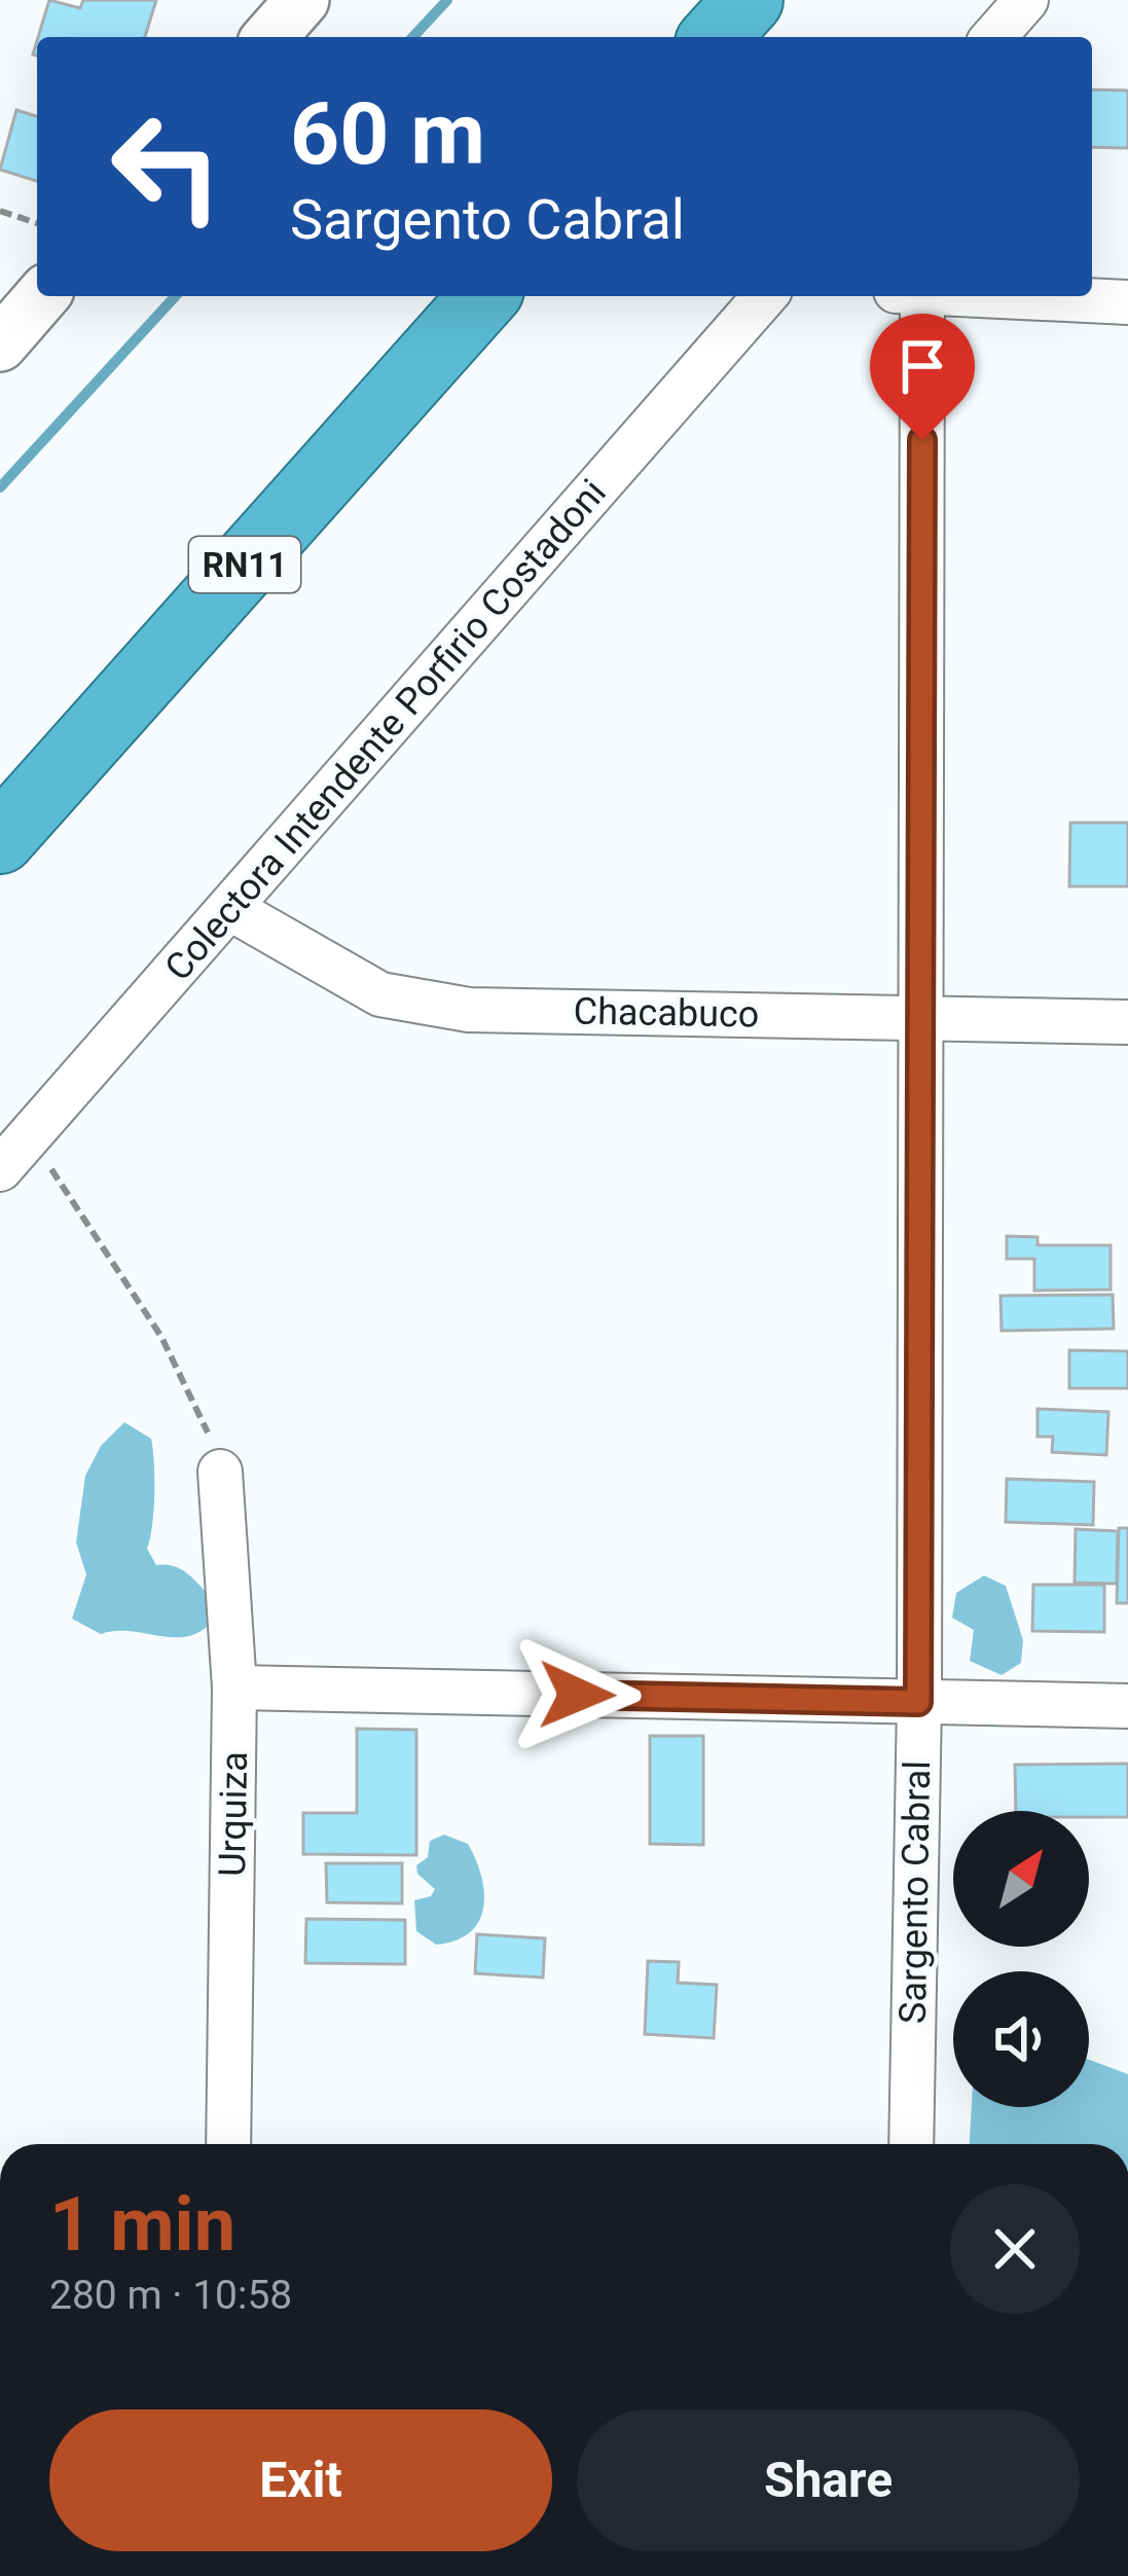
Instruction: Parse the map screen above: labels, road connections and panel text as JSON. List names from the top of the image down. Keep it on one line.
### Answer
{"streets":{"highway":["RN11"],"street":["Colectora Intendente Porfirio Costadoni","Chacabuco","Urquiza","Sargento Cabral"]},"crossings":[["Colectora Intendente Porfirio Costadoni","Chacabuco"],["Chacabuco","Sargento Cabral"]],"north":"top right","page":{"turn":["60 m","Sargento Cabral"],"heading":["1 min","280 m · 10:58"],"buttons":["Exit","Share"]}}
